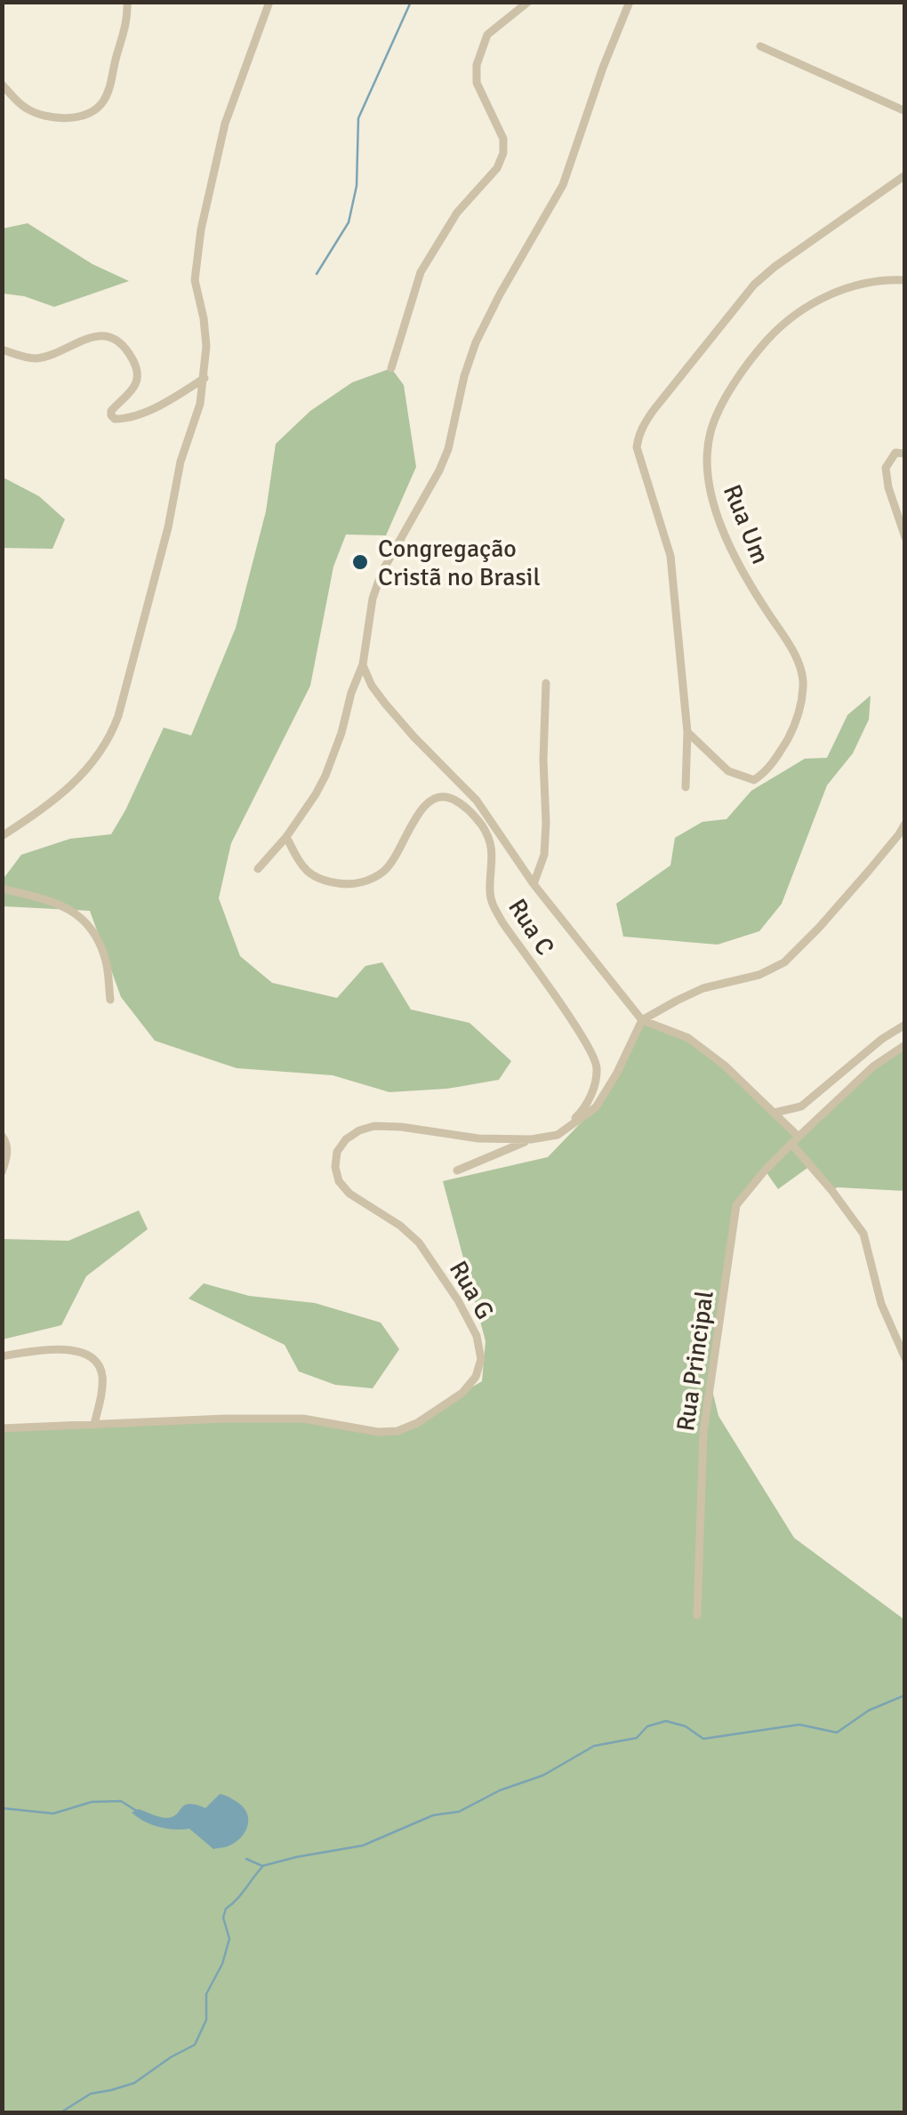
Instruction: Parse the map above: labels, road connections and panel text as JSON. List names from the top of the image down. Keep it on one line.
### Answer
{"streets":{"street":["Rua Um","Rua C","Rua G","Rua Principal"]},"crossings":[["Rua C","Rua G"]],"places":["Congregação Cristã no Brasil"]}
